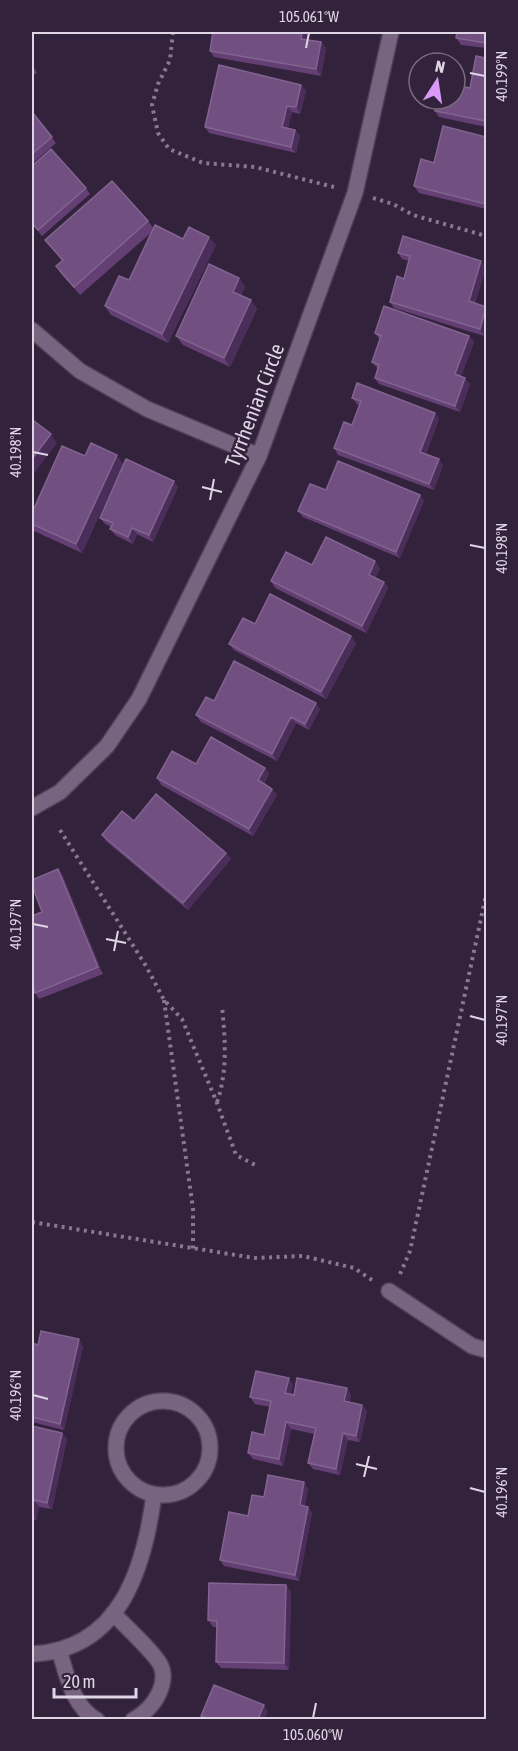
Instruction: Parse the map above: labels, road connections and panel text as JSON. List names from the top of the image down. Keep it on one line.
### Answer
{"streets":{"street":["Tyrrhenian Circle"]},"scale_bar":"20 m","north":"top","coordinates":["105.061°W","40.199°N","40.198°N","40.197°N","40.196°N","105.060°W"]}
